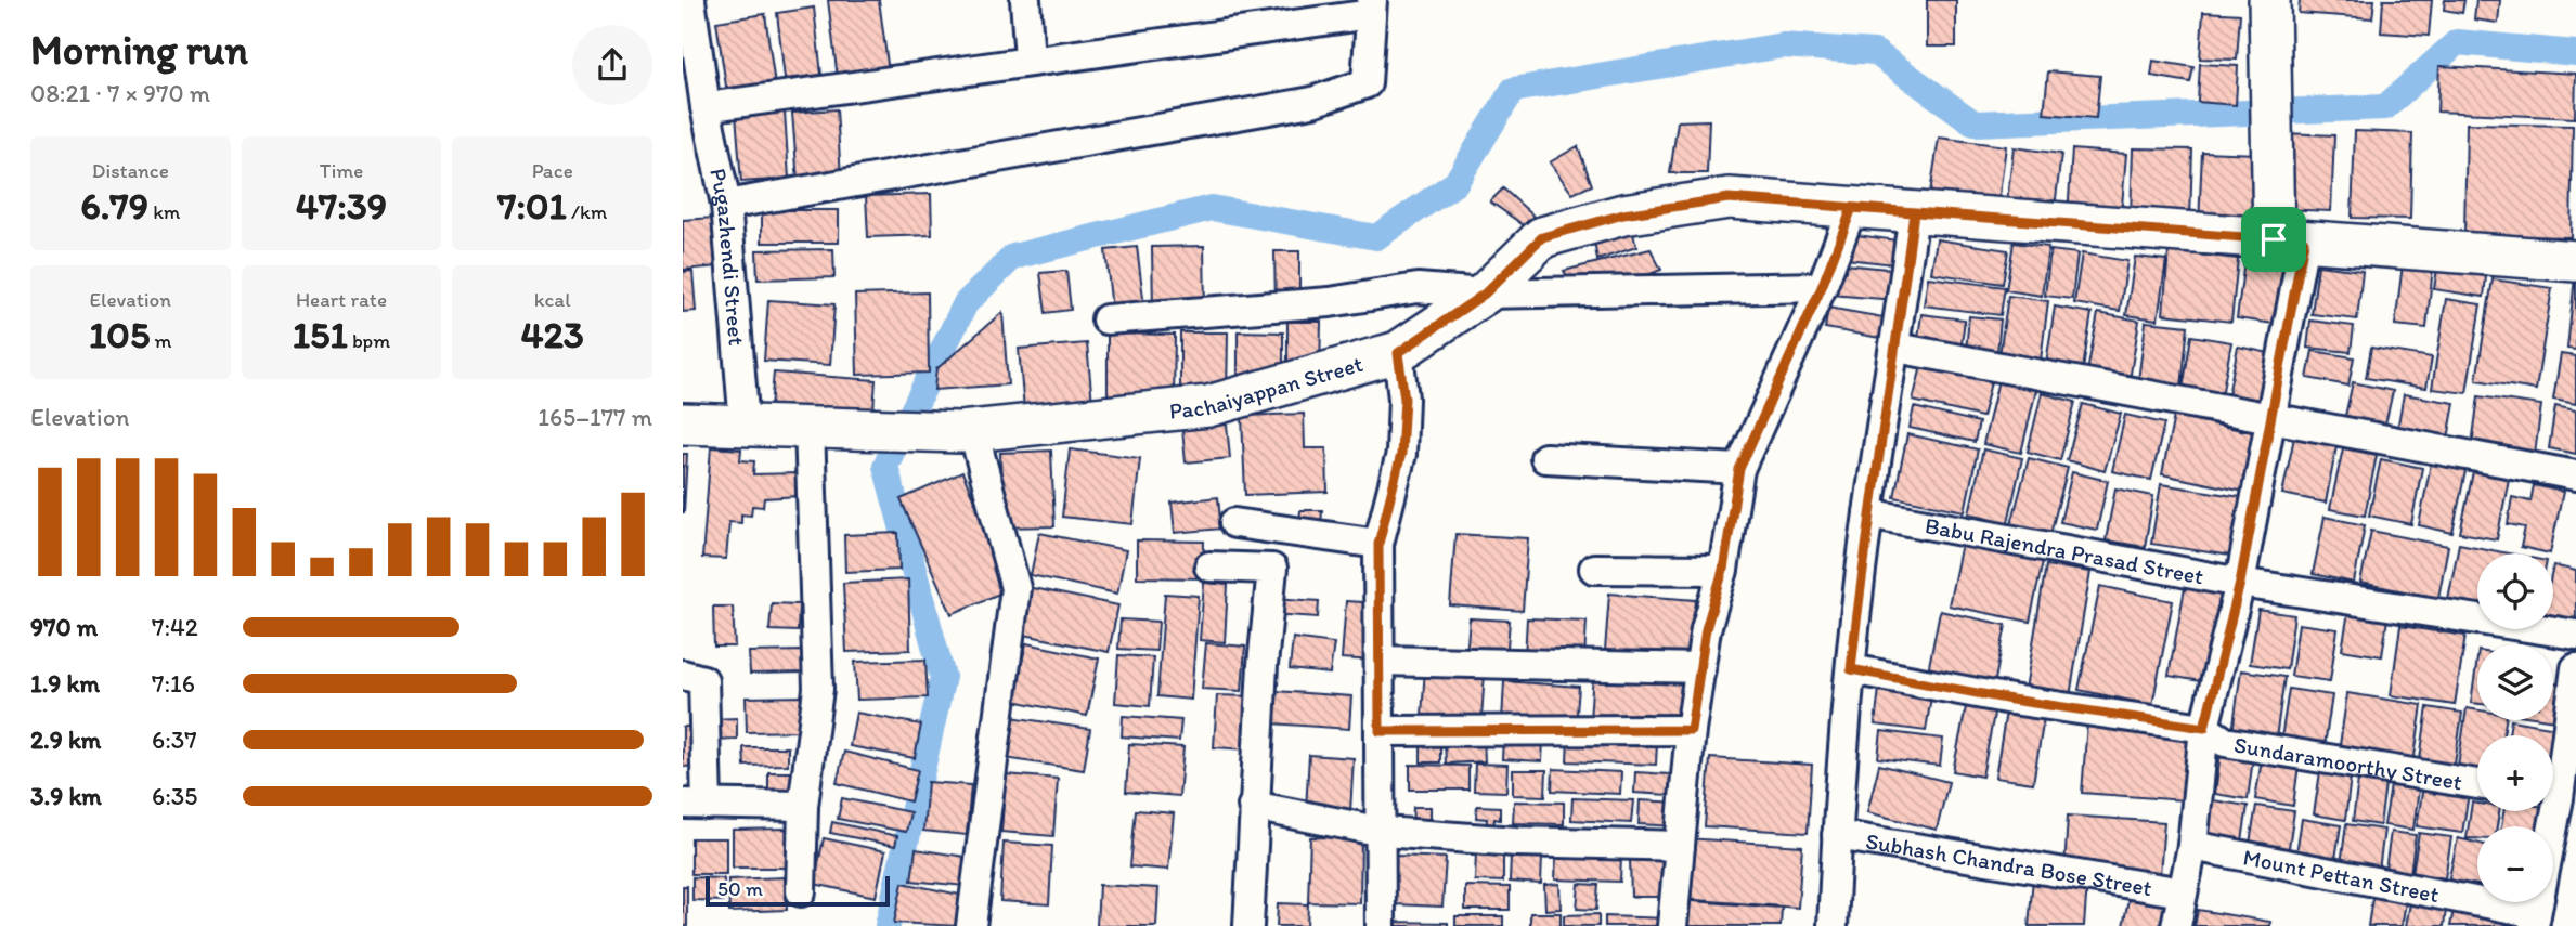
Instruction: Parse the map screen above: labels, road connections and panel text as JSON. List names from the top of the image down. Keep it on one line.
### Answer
{"streets":{"main road":["Pachaiyappan Street"],"street":["Pugazhendi Street","Babu Rajendra Prasad Street","Sundaramoorthy Street","Subhash Chandra Bose Street","Mount Pettan Street"]},"crossings":[["Pugazhendi Street","Pachaiyappan Street"]],"scale_bar":"50 m","page":{"heading":["Morning run","08:21 · 7 × 970 m"],"stats":[["Distance","6.79 km"],["Time","47:39"],["Pace","7:01 /km"],["Elevation","105 m"],["Heart rate","151 bpm"],["kcal","423"]],"chart":["Elevation","165–177 m"],"map_buttons":["+","−"],"list":[{"name":"970 m","note":"7:42"},{"name":"1.9 km","note":"7:16"},{"name":"2.9 km","note":"6:37"},{"name":"3.9 km","note":"6:35"}],"scale":"50 m"}}
